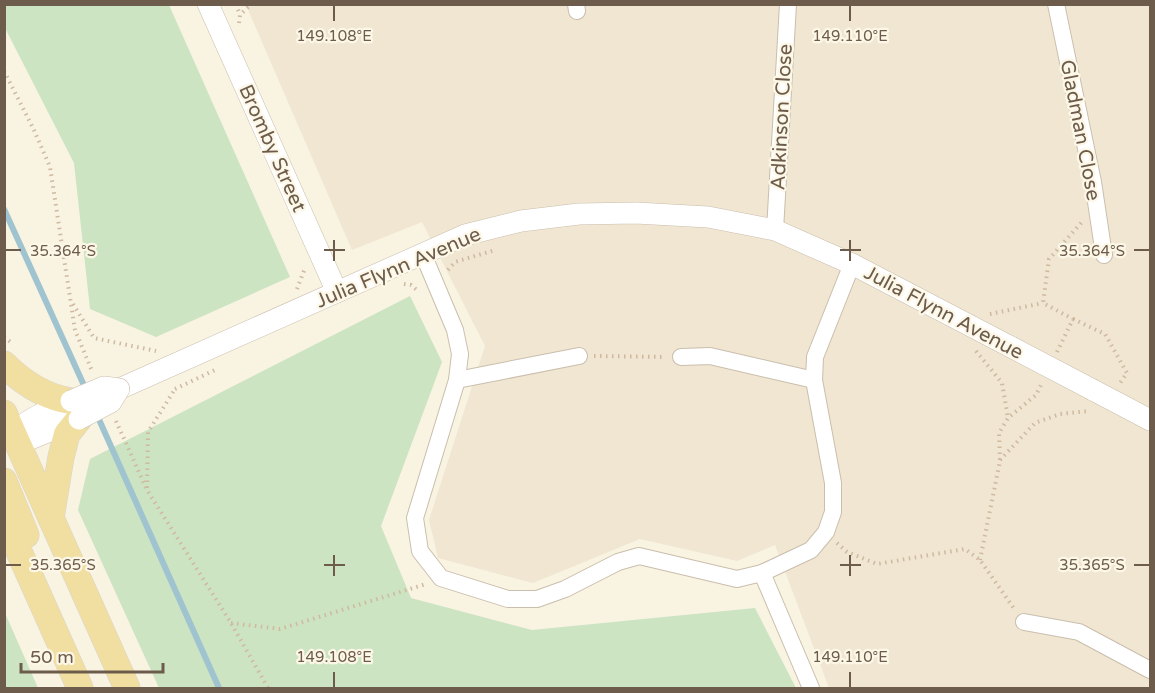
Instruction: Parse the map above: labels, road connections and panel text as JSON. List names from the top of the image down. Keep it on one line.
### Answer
{"streets":{"street":["Adkinson Close","Gladman Close","Bromby Street","Julia Flynn Avenue"]},"crossings":[["Adkinson Close","Julia Flynn Avenue"],["Bromby Street","Julia Flynn Avenue"]],"scale_bar":"50 m","coordinates":["149.108°E","149.110°E","35.364°S","35.365°S"]}
